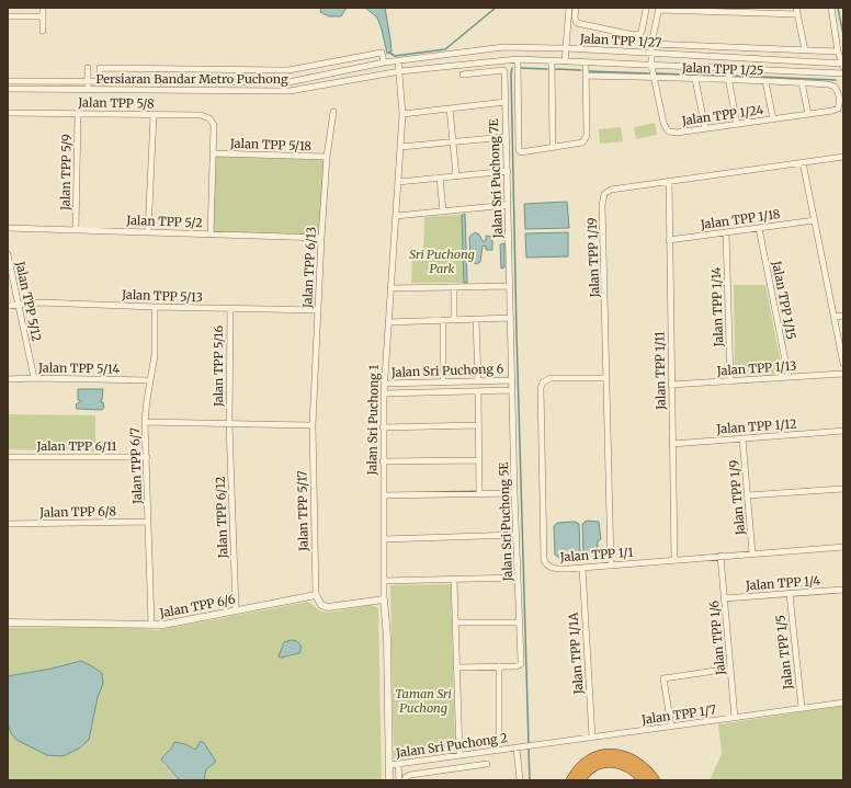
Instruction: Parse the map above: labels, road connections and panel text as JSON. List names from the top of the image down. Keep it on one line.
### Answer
{"streets":{"street":["Jalan TPP 1/27","Jalan TPP 1/25","Persiaran Bandar Metro Puchong","Jalan TPP 5/8","Jalan TPP 1/24","Jalan TPP 5/18","Jalan TPP 5/9","Jalan Sri Puchong 7E","Jalan TPP 1/18","Jalan TPP 5/2","Jalan TPP 1/19","Jalan TPP 6/13","Jalan TPP 5/13","Jalan TPP 1/15","Jalan TPP 5/12","Jalan TPP 1/14","Jalan TPP 5/16","Jalan TPP 5/14","Jalan TPP 1/13","Jalan Sri Puchong 6","Jalan TPP 1/11","Jalan Sri Puchong 1","Jalan TPP 1/12","Jalan TPP 6/11","Jalan TPP 6/7","Jalan TPP 1/9","Jalan TPP 5/17","Jalan TPP 6/8","Jalan TPP 6/12","Jalan Sri Puchong 5E","Jalan TPP 1/1","Jalan TPP 1/4","Jalan TPP 6/6","Jalan TPP 1/6","Jalan TPP 1/5","Jalan TPP 1/1A","Jalan TPP 1/7","Jalan Sri Puchong 2"]},"crossings":[["Jalan TPP 1/27","Persiaran Bandar Metro Puchong"],["Jalan TPP 1/27","Jalan Sri Puchong 1"],["Jalan TPP 1/25","Jalan TPP 1/24"],["Persiaran Bandar Metro Puchong","Jalan Sri Puchong 1"],["Jalan TPP 5/8","Jalan TPP 5/18"],["Jalan TPP 5/8","Jalan TPP 5/9"],["Jalan TPP 5/18","Jalan TPP 6/13"],["Jalan TPP 5/9","Jalan TPP 5/2"],["Jalan Sri Puchong 7E","Jalan Sri Puchong 5E"],["Jalan TPP 1/18","Jalan TPP 1/15"],["Jalan TPP 1/18","Jalan TPP 1/14"],["Jalan TPP 1/18","Jalan TPP 1/11"],["Jalan TPP 5/2","Jalan TPP 6/13"],["Jalan TPP 1/19","Jalan TPP 1/11"],["Jalan TPP 1/19","Jalan TPP 1/1"],["Jalan TPP 6/13","Jalan TPP 5/13"],["Jalan TPP 6/13","Jalan TPP 6/7"],["Jalan TPP 6/13","Jalan TPP 5/17"],["Jalan TPP 5/13","Jalan TPP 5/12"],["Jalan TPP 5/13","Jalan TPP 5/16"],["Jalan TPP 1/15","Jalan TPP 1/13"],["Jalan TPP 5/12","Jalan TPP 5/14"],["Jalan TPP 1/14","Jalan TPP 1/13"],["Jalan TPP 5/16","Jalan TPP 6/7"],["Jalan TPP 5/16","Jalan TPP 6/12"],["Jalan TPP 1/13","Jalan TPP 1/11"],["Jalan Sri Puchong 6","Jalan Sri Puchong 1"],["Jalan Sri Puchong 6","Jalan Sri Puchong 5E"],["Jalan TPP 1/11","Jalan TPP 1/12"],["Jalan TPP 1/11","Jalan TPP 1/1"],["Jalan Sri Puchong 1","Jalan Sri Puchong 2"],["Jalan TPP 1/12","Jalan TPP 1/9"],["Jalan TPP 6/11","Jalan TPP 6/7"],["Jalan TPP 6/7","Jalan TPP 5/17"],["Jalan TPP 6/7","Jalan TPP 6/8"],["Jalan TPP 6/7","Jalan TPP 6/12"],["Jalan TPP 6/7","Jalan TPP 6/6"],["Jalan TPP 1/9","Jalan TPP 1/1"],["Jalan TPP 5/17","Jalan TPP 6/6"],["Jalan TPP 6/12","Jalan TPP 6/6"],["Jalan TPP 1/1","Jalan TPP 1/6"],["Jalan TPP 1/1","Jalan TPP 1/1A"],["Jalan TPP 1/4","Jalan TPP 1/6"],["Jalan TPP 1/4","Jalan TPP 1/5"],["Jalan TPP 1/6","Jalan TPP 1/7"],["Jalan TPP 1/5","Jalan TPP 1/7"],["Jalan TPP 1/1A","Jalan TPP 1/7"],["Jalan TPP 1/7","Jalan Sri Puchong 2"]],"parks":["Sri Puchong Park","Taman Sri Puchong"]}
